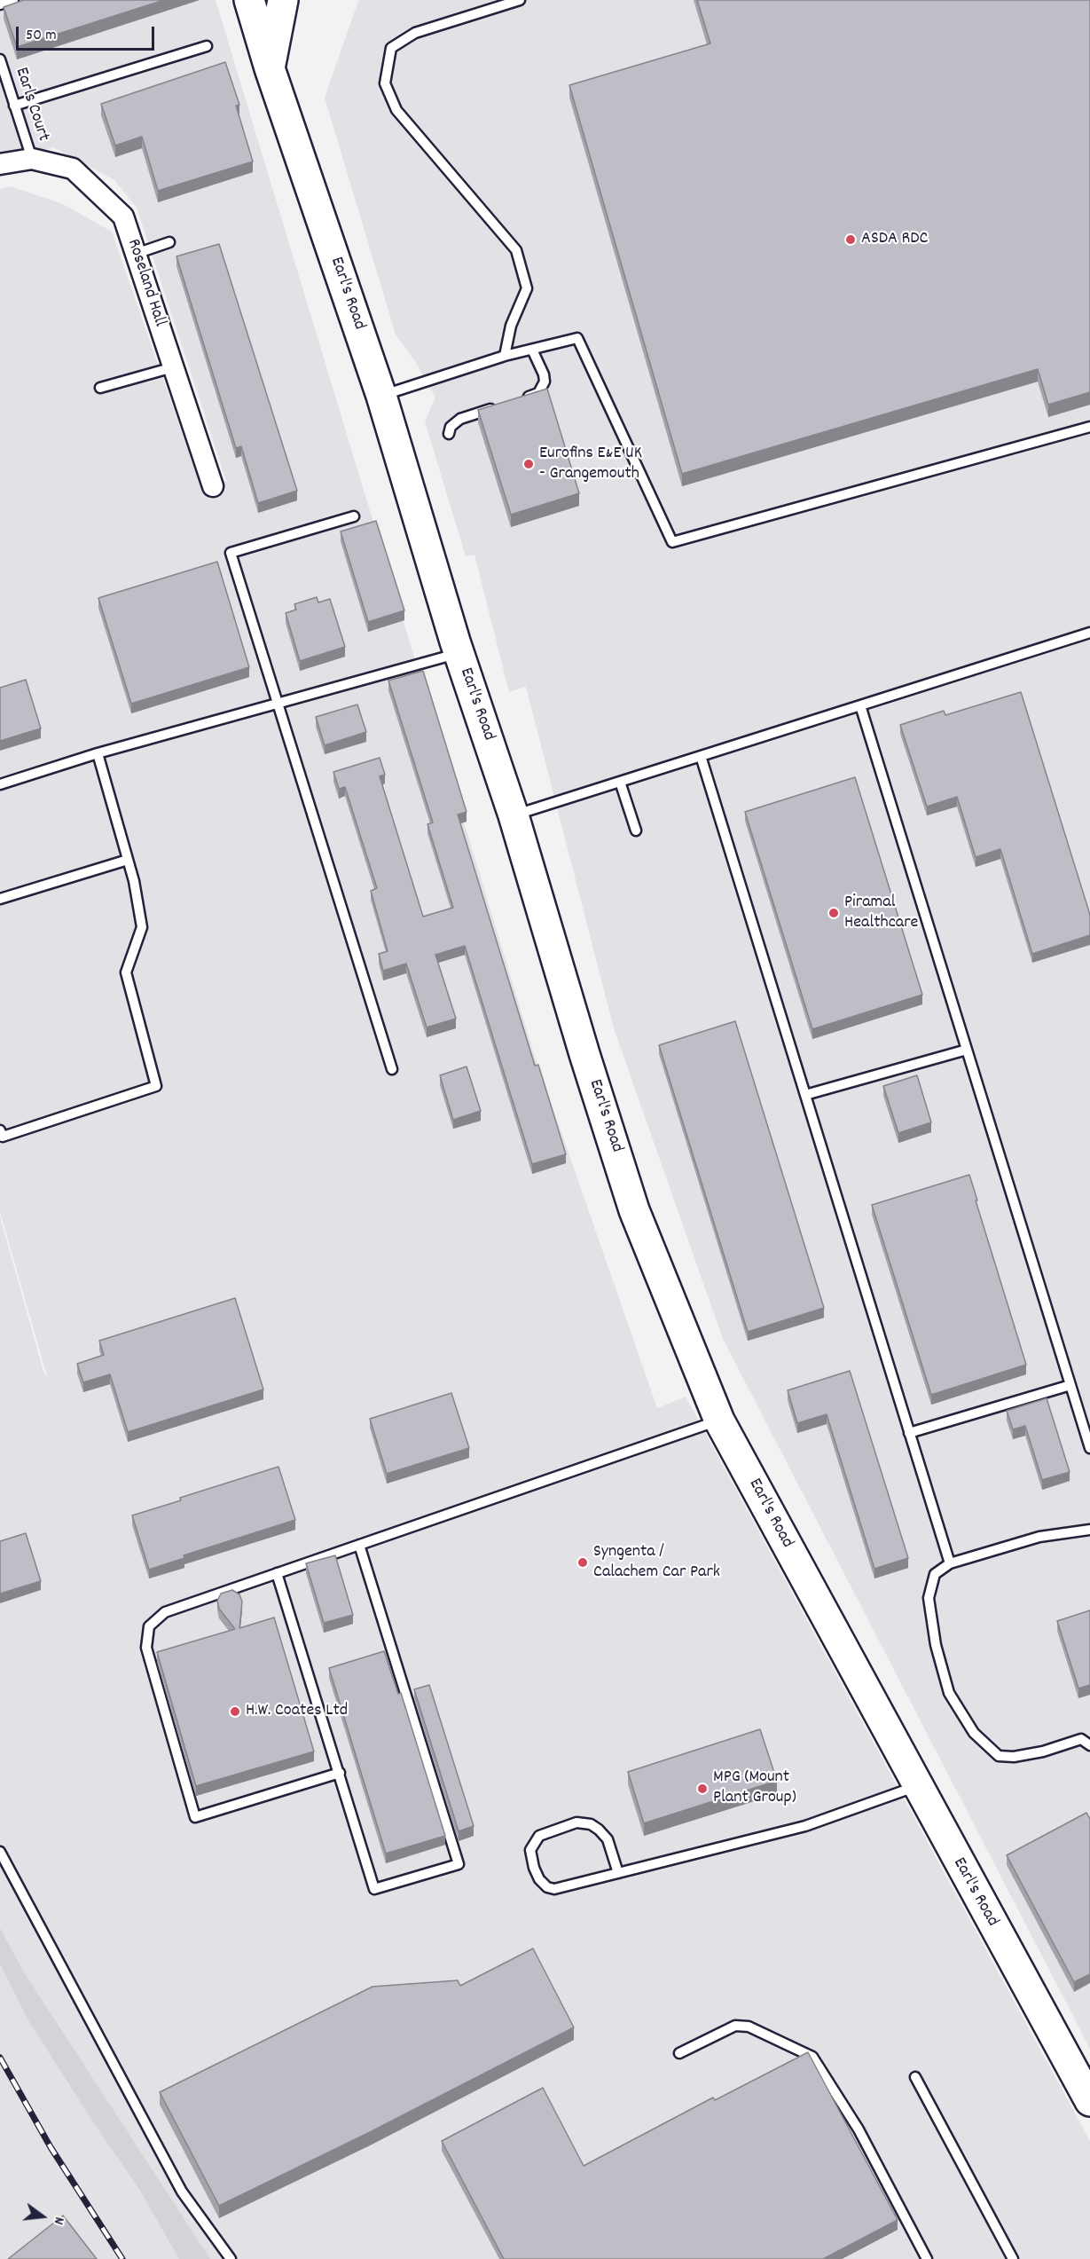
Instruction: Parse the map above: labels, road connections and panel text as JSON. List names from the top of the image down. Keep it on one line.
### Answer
{"streets":{"main road":["Earl's Road"],"street":["Roseland Hall"],"lane":["Earls Court"]},"crossings":[["Earls Court","Roseland Hall"]],"places":["ASDA RDC","Eurofins E&E UK - Grangemouth","Piramal Healthcare","Syngenta / Calachem Car Park","H.W. Coates Ltd","MPG (Mount Plant Group)"],"scale_bar":"50 m","north":"right"}
